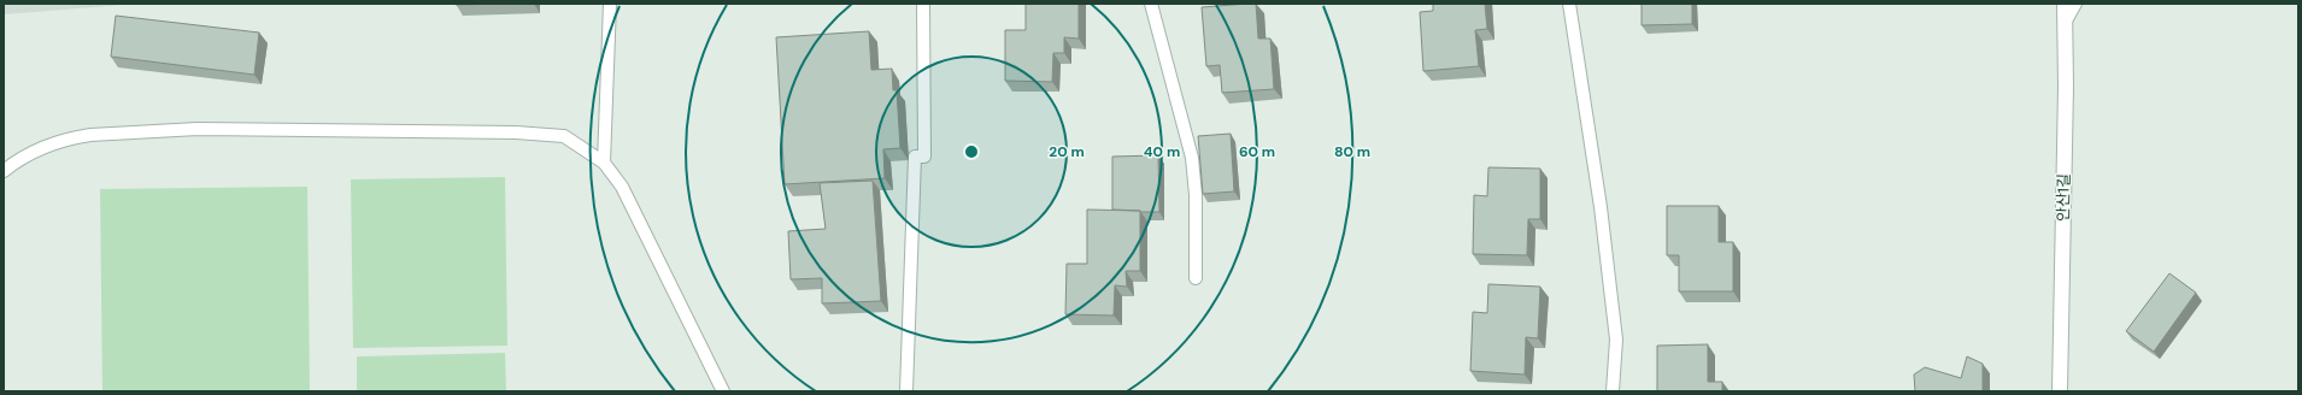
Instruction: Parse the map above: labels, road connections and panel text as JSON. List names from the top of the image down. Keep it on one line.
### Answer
{"streets":{"street":["안산1길"]},"rings":["20 m","40 m","60 m","80 m"]}
